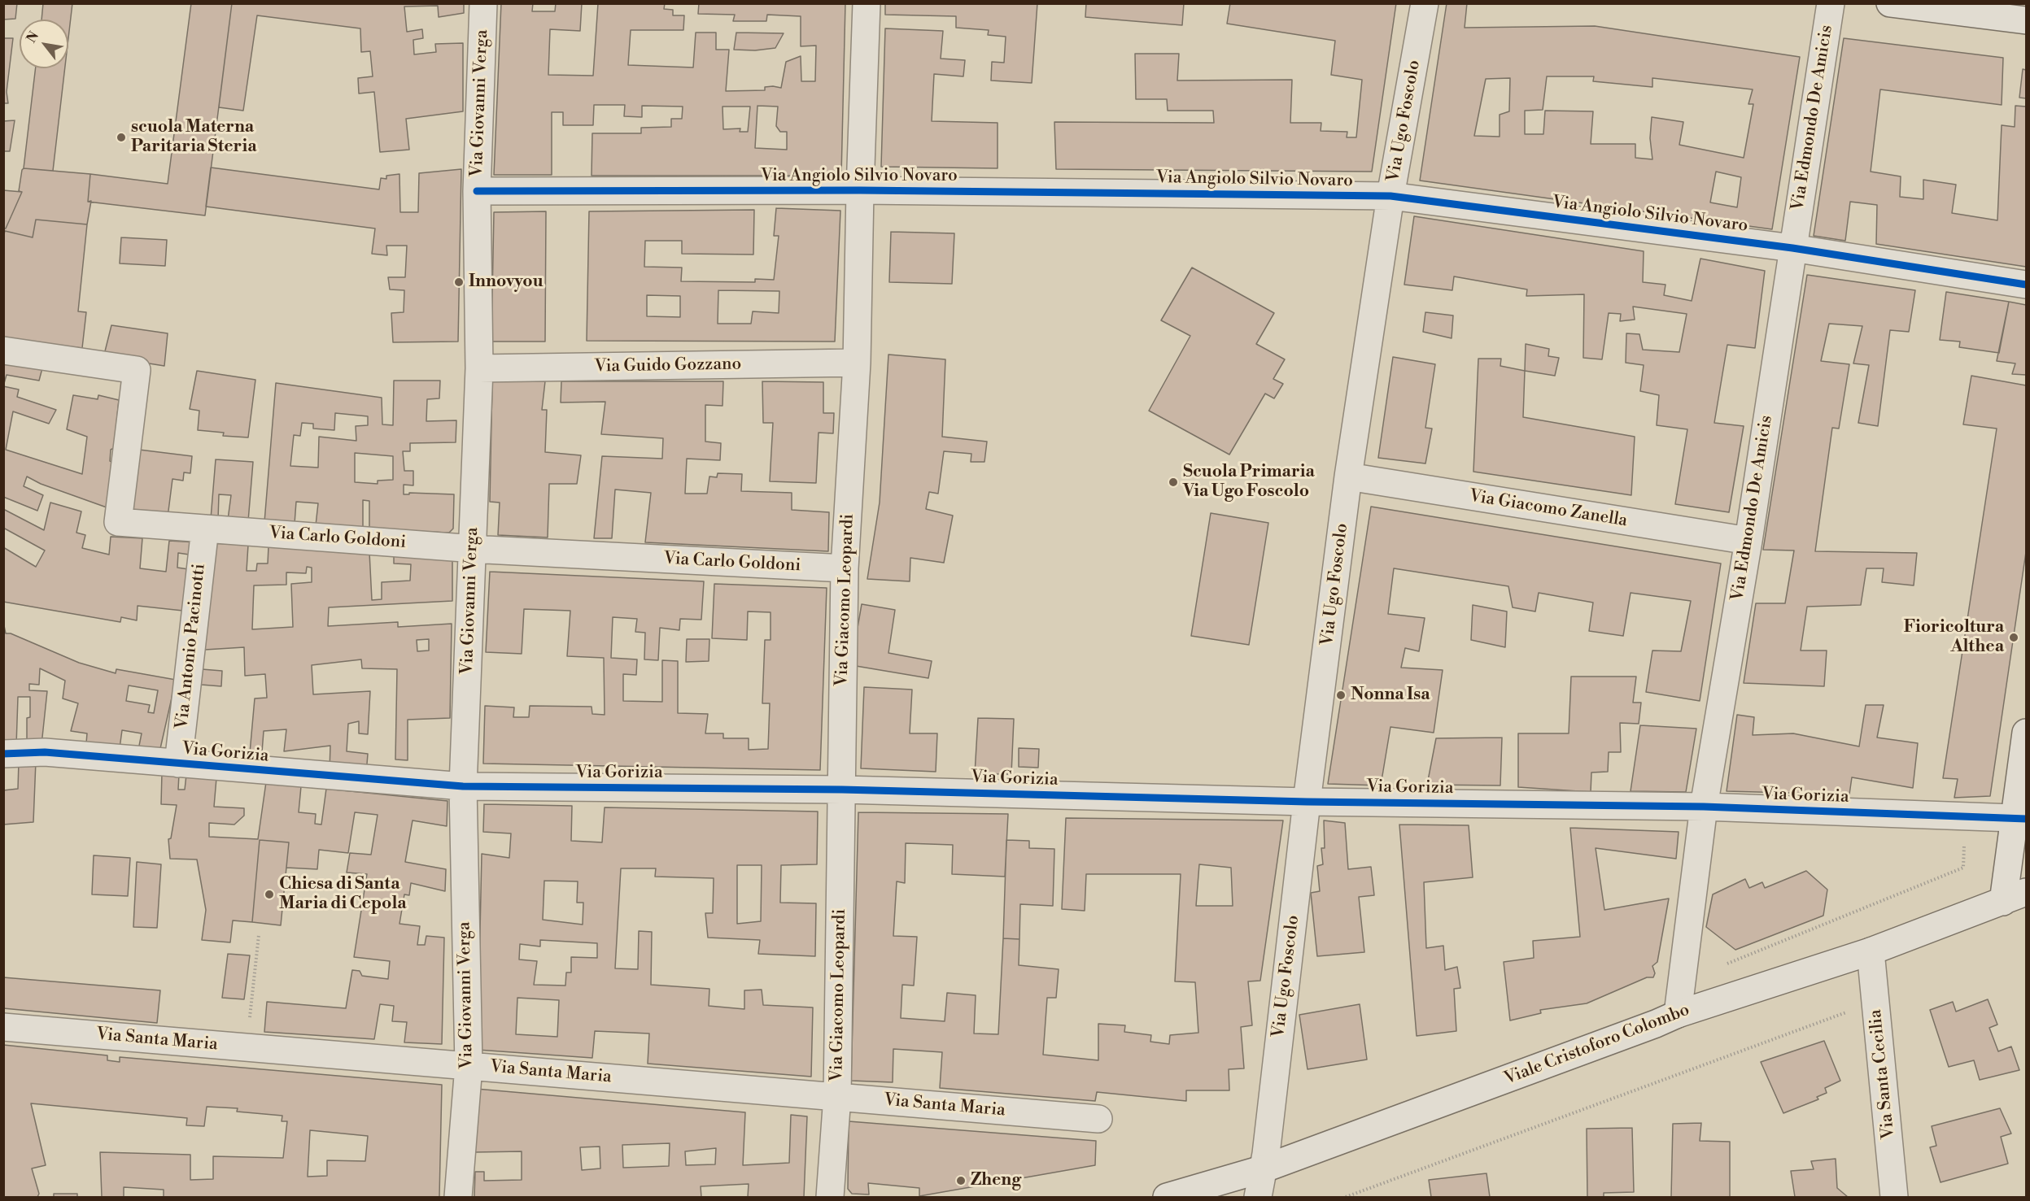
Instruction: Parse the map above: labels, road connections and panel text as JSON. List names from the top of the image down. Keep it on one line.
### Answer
{"streets":{"street":["Via Giovanni Verga","Via Edmondo De Amicis","Via Ugo Foscolo","Via Angiolo Silvio Novaro","Via Guido Gozzano","Via Giacomo Zanella","Via Carlo Goldoni","Via Giacomo Leopardi","Via Antonio Pacinotti","Via Gorizia","Via Santa Maria","Viale Cristoforo Colombo","Via Santa Cecilia"]},"crossings":[["Via Giovanni Verga","Via Angiolo Silvio Novaro"],["Via Giovanni Verga","Via Guido Gozzano"],["Via Giovanni Verga","Via Carlo Goldoni"],["Via Giovanni Verga","Via Gorizia"],["Via Giovanni Verga","Via Santa Maria"],["Via Edmondo De Amicis","Via Angiolo Silvio Novaro"],["Via Edmondo De Amicis","Via Giacomo Zanella"],["Via Edmondo De Amicis","Via Gorizia"],["Via Edmondo De Amicis","Viale Cristoforo Colombo"],["Via Ugo Foscolo","Via Angiolo Silvio Novaro"],["Via Ugo Foscolo","Via Giacomo Zanella"],["Via Ugo Foscolo","Via Gorizia"],["Via Ugo Foscolo","Viale Cristoforo Colombo"],["Via Angiolo Silvio Novaro","Via Giacomo Leopardi"],["Via Guido Gozzano","Via Giacomo Leopardi"],["Via Carlo Goldoni","Via Giacomo Leopardi"],["Via Carlo Goldoni","Via Antonio Pacinotti"],["Via Giacomo Leopardi","Via Gorizia"],["Via Giacomo Leopardi","Via Santa Maria"],["Via Antonio Pacinotti","Via Gorizia"],["Viale Cristoforo Colombo","Via Santa Cecilia"]],"places":["scuola Materna Paritaria Steria","Innovyou","Scuola Primaria Via Ugo Foscolo","Fioricoltura Althea","Nonna Isa","Chiesa di Santa Maria di Cepola","Zheng"],"north":"top left"}
